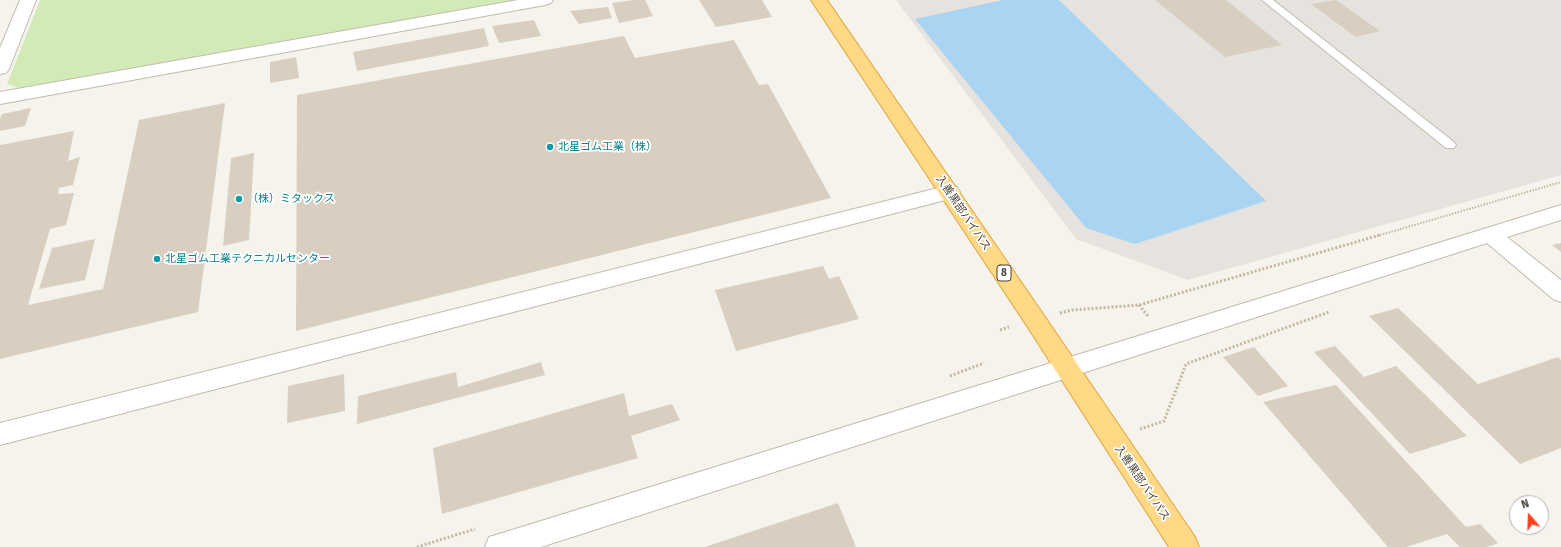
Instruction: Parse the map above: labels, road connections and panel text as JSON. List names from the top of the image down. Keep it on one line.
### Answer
{"streets":{"highway":["入善黒部バイパス","8"]},"places":["北星ゴム工業（株）","（株）ミタックス","北星ゴム工業テクニカルセンター"],"north":"top"}
